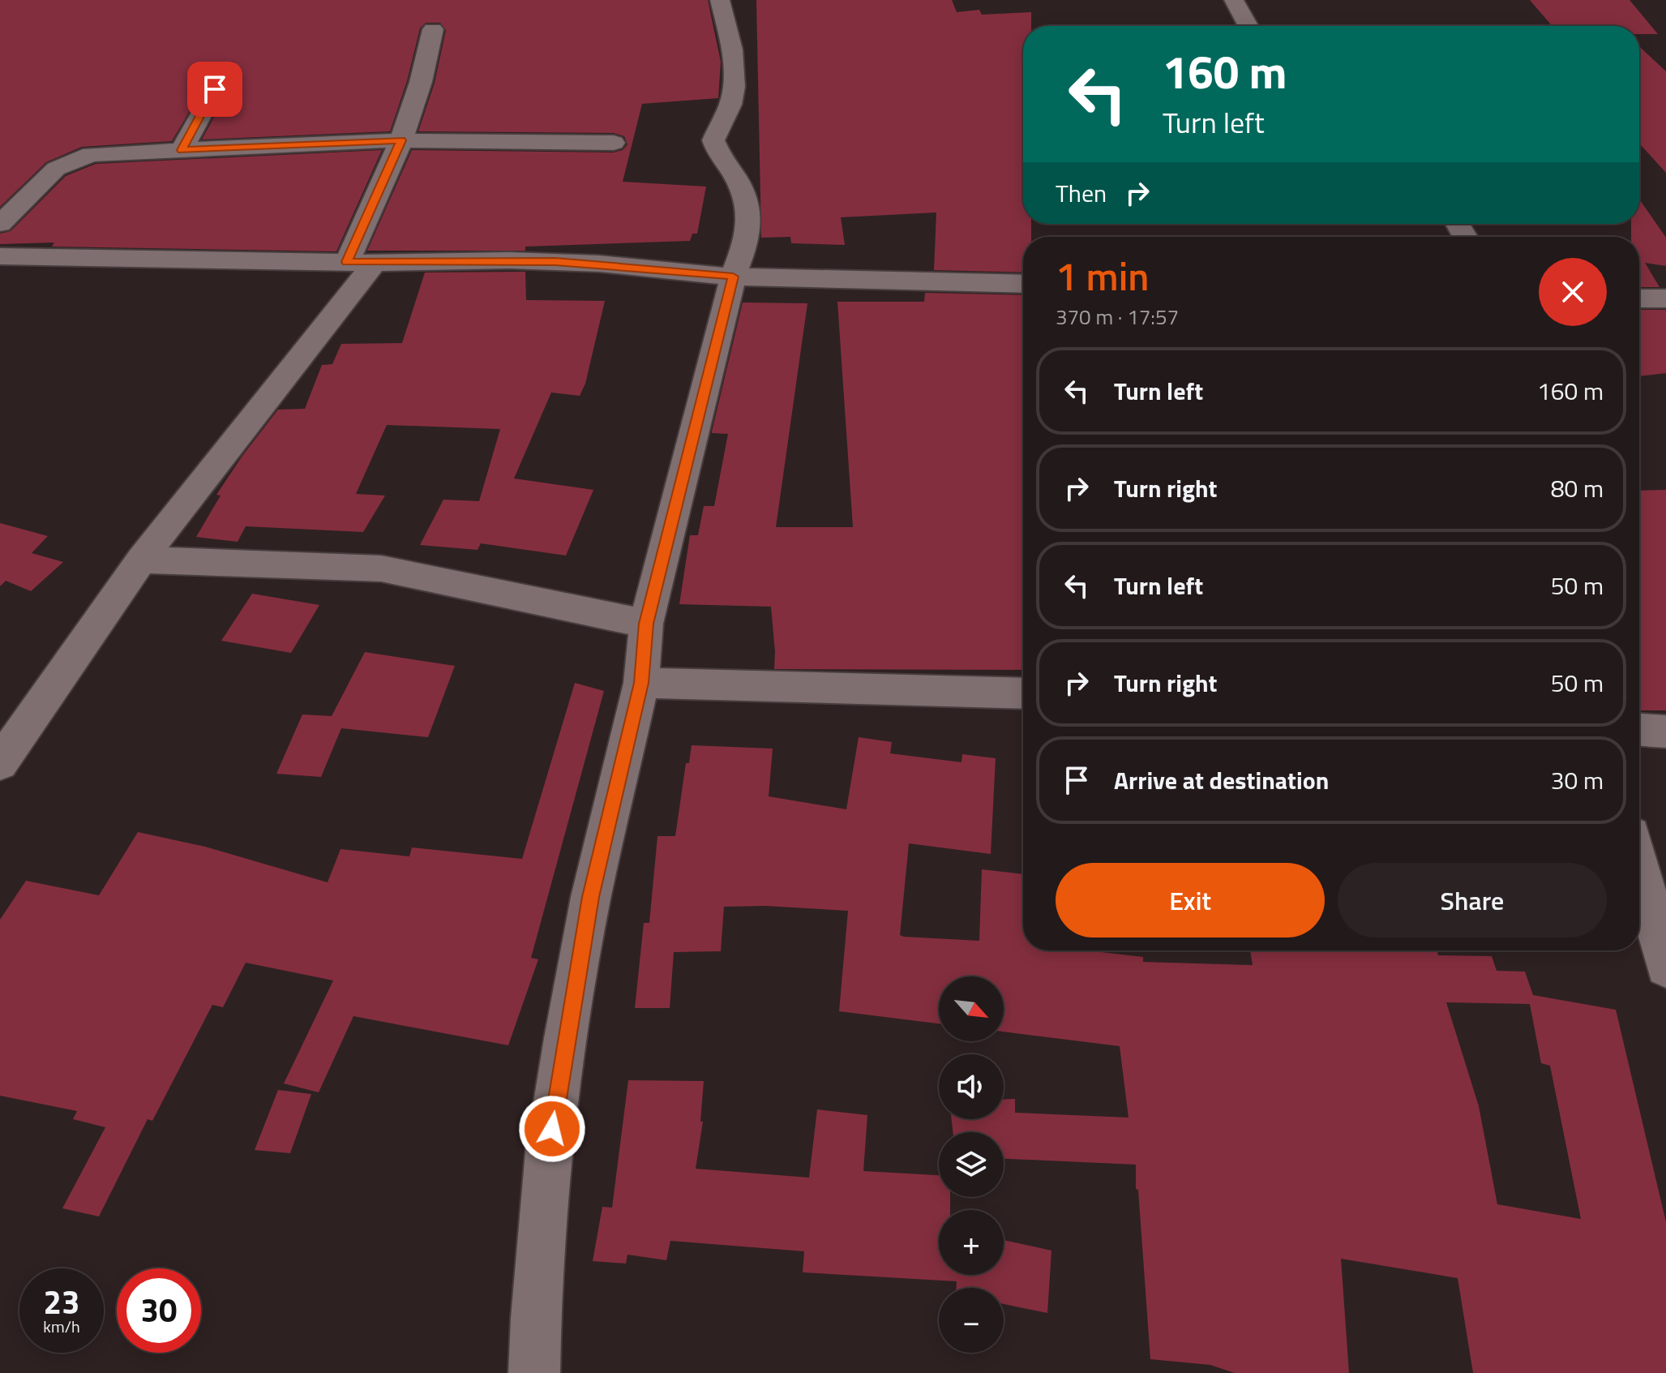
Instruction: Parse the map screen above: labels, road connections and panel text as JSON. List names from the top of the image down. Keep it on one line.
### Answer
{"north":"bottom right","page":{"turn":["160 m","Turn left"],"then":"Then","heading":["1 min","370 m · 17:57"],"list":[{"name":"Turn left","value":"160 m"},{"name":"Turn right","value":"80 m"},{"name":"Turn left","value":"50 m"},{"name":"Turn right","value":"50 m"},{"name":"Arrive at destination","value":"30 m"}],"buttons":["Exit","Share"],"map_buttons":["+","−"],"speed":"23 km/h","limit":"30"}}
